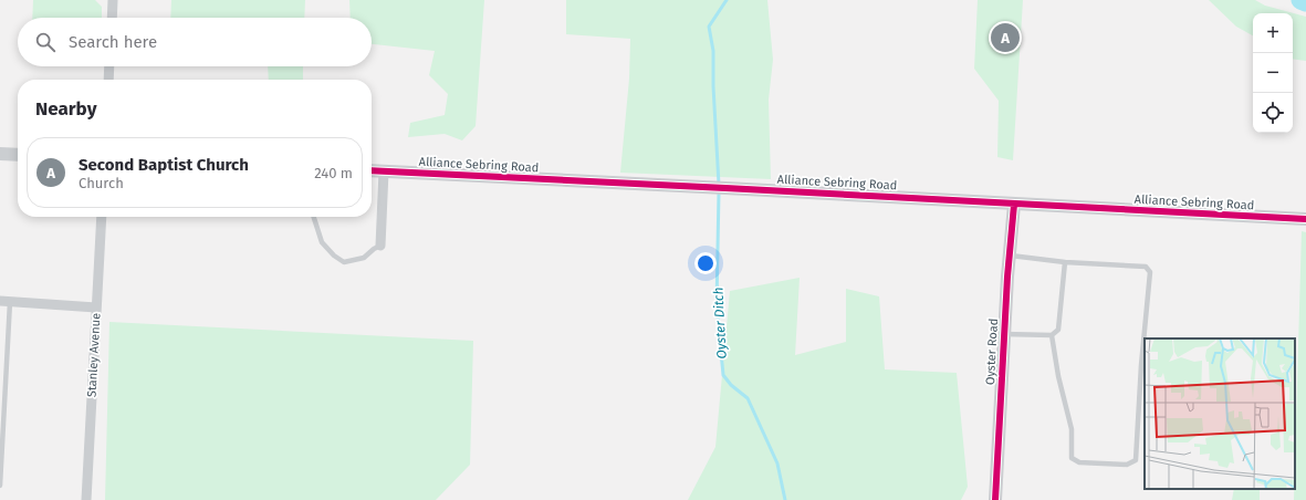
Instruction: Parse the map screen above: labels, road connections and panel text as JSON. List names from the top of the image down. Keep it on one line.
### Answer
{"streets":{"street":["Alliance Sebring Road","Oyster Road","Stanley Avenue"]},"crossings":[["Alliance Sebring Road","Oyster Road"]],"water":["Oyster Ditch"],"page":{"map_buttons":["+","−"],"search":"Search here","pins":"A","heading":"Nearby","list":[{"mark":"A","name":"Second Baptist Church","note":"Church","value":"240 m"}]}}
